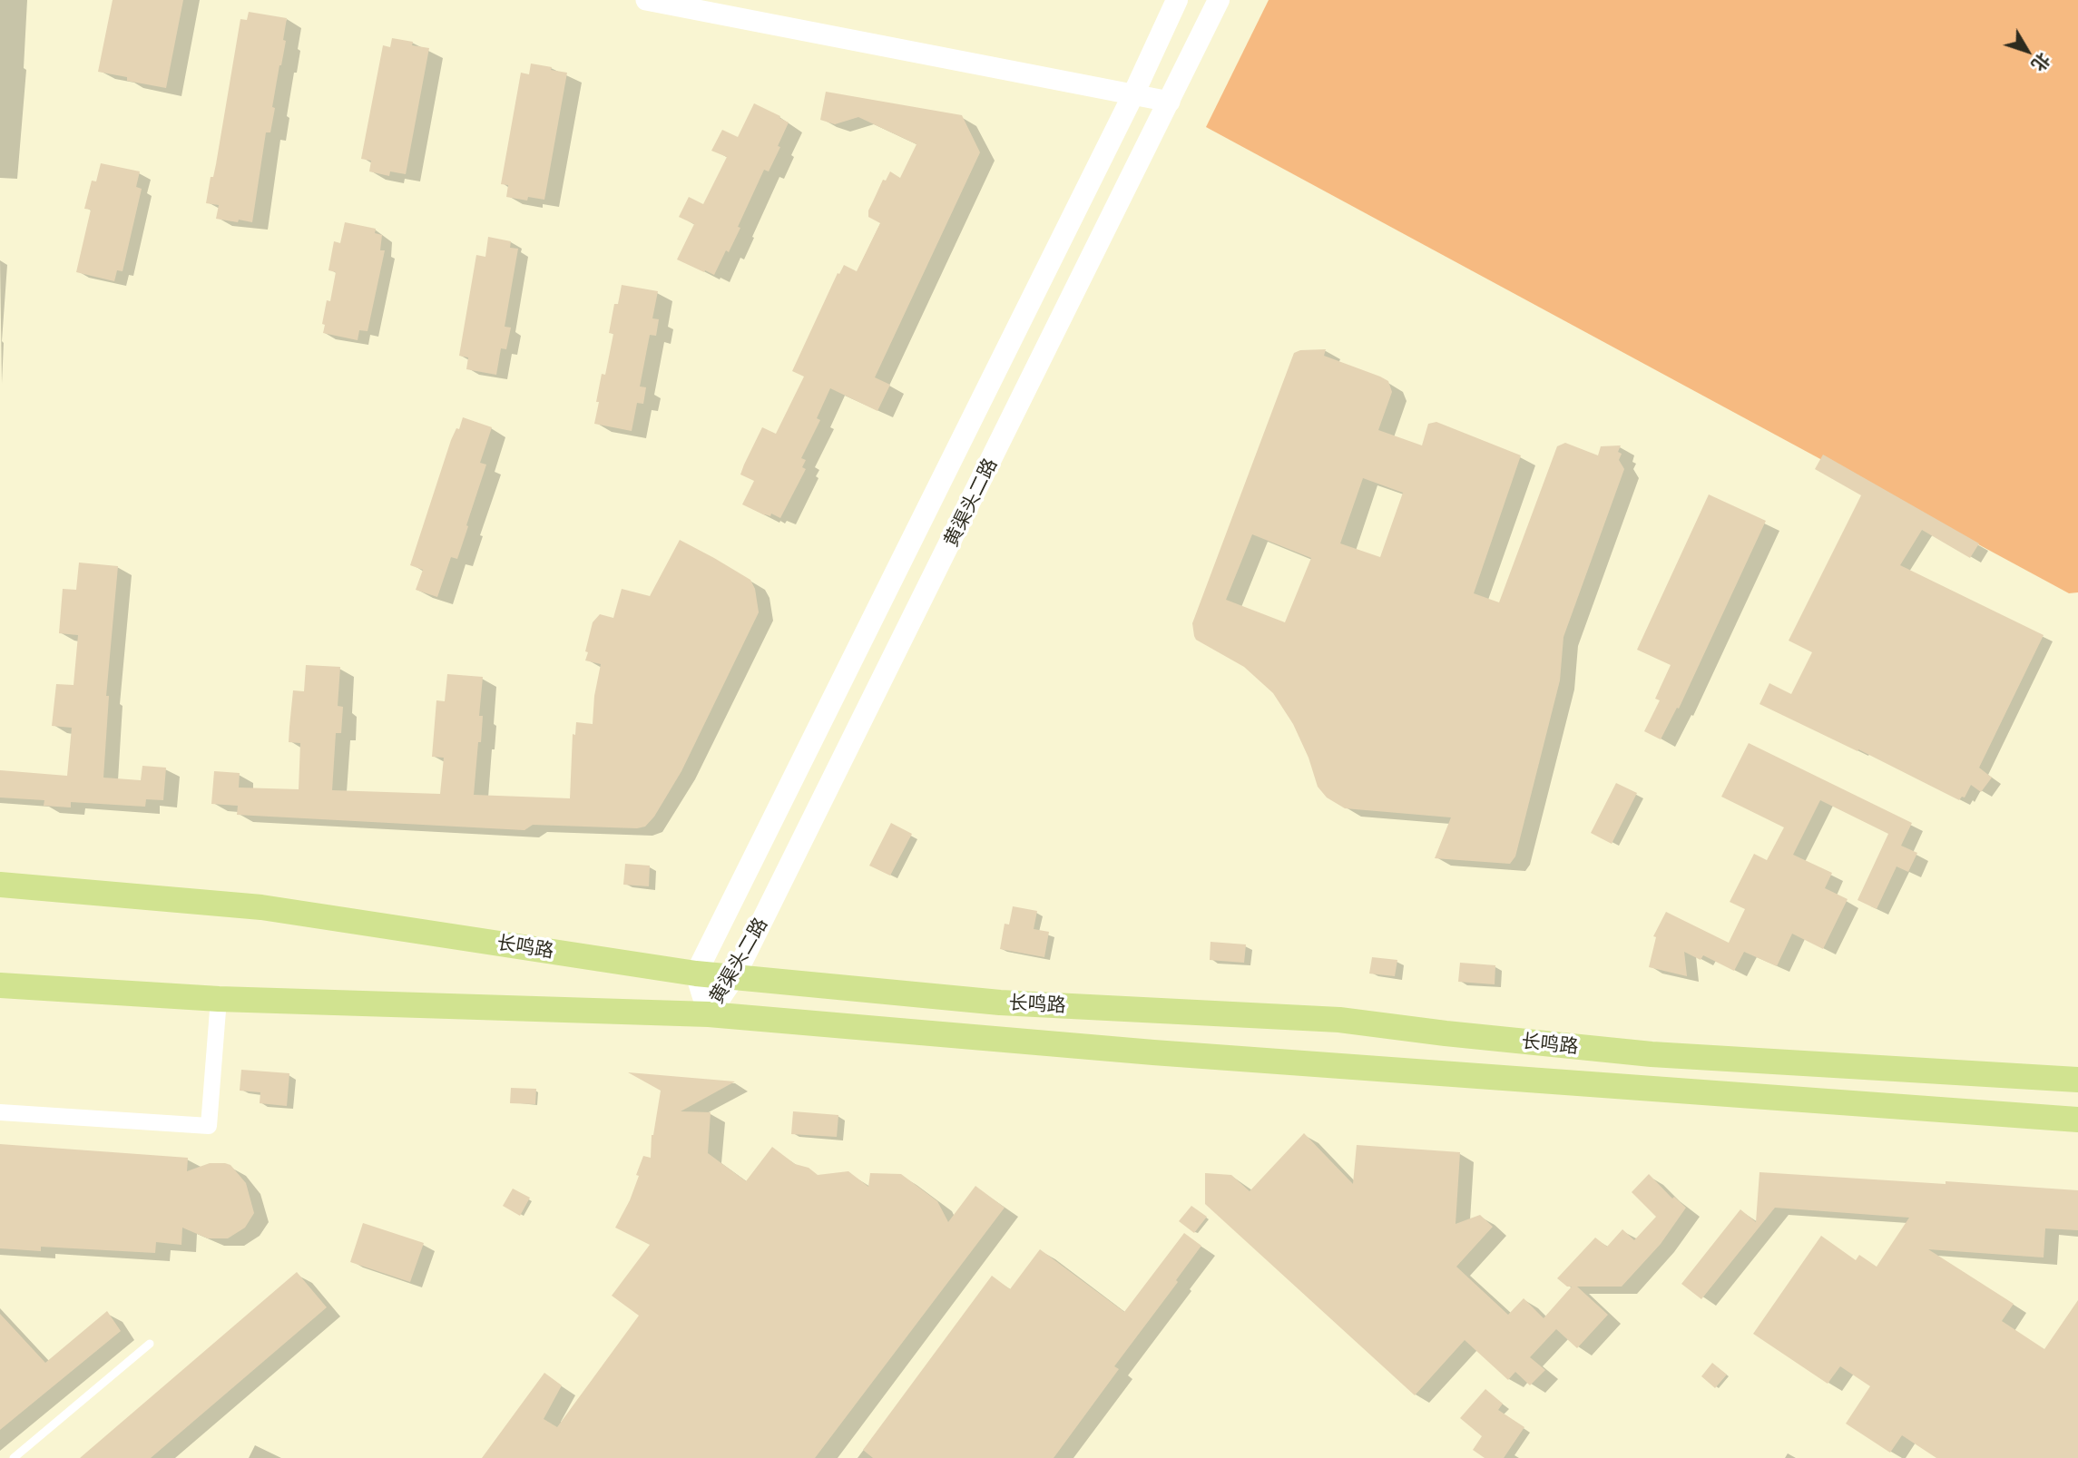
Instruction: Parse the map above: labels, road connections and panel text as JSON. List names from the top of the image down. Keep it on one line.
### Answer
{"streets":{"main road":["黄渠头二路","长鸣路"]},"crossings":[["黄渠头二路","长鸣路"]],"north":"bottom right"}
